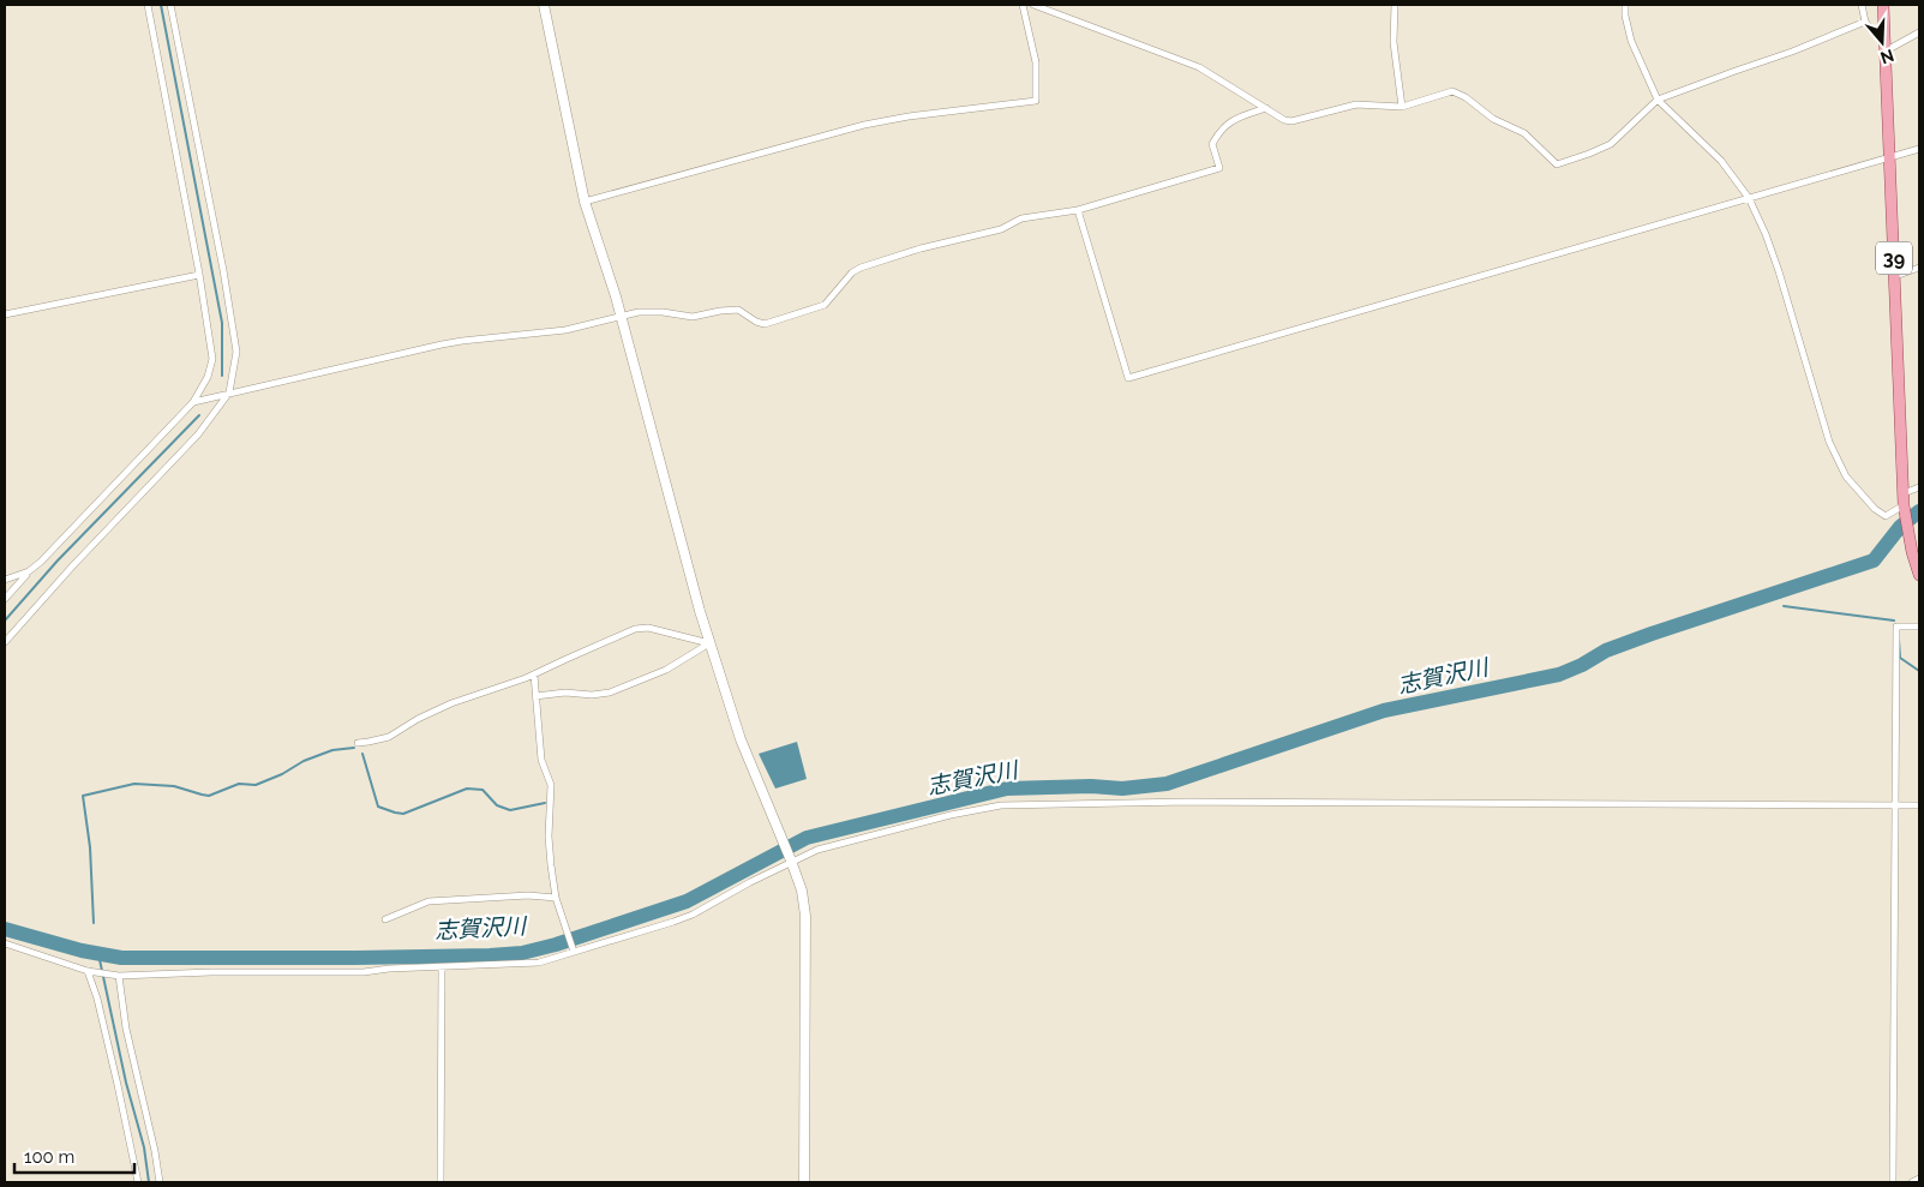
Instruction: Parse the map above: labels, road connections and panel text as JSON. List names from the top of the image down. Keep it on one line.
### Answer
{"streets":{"main road":["39"]},"water":["志賀沢川"],"scale_bar":"100 m","north":"bottom"}
